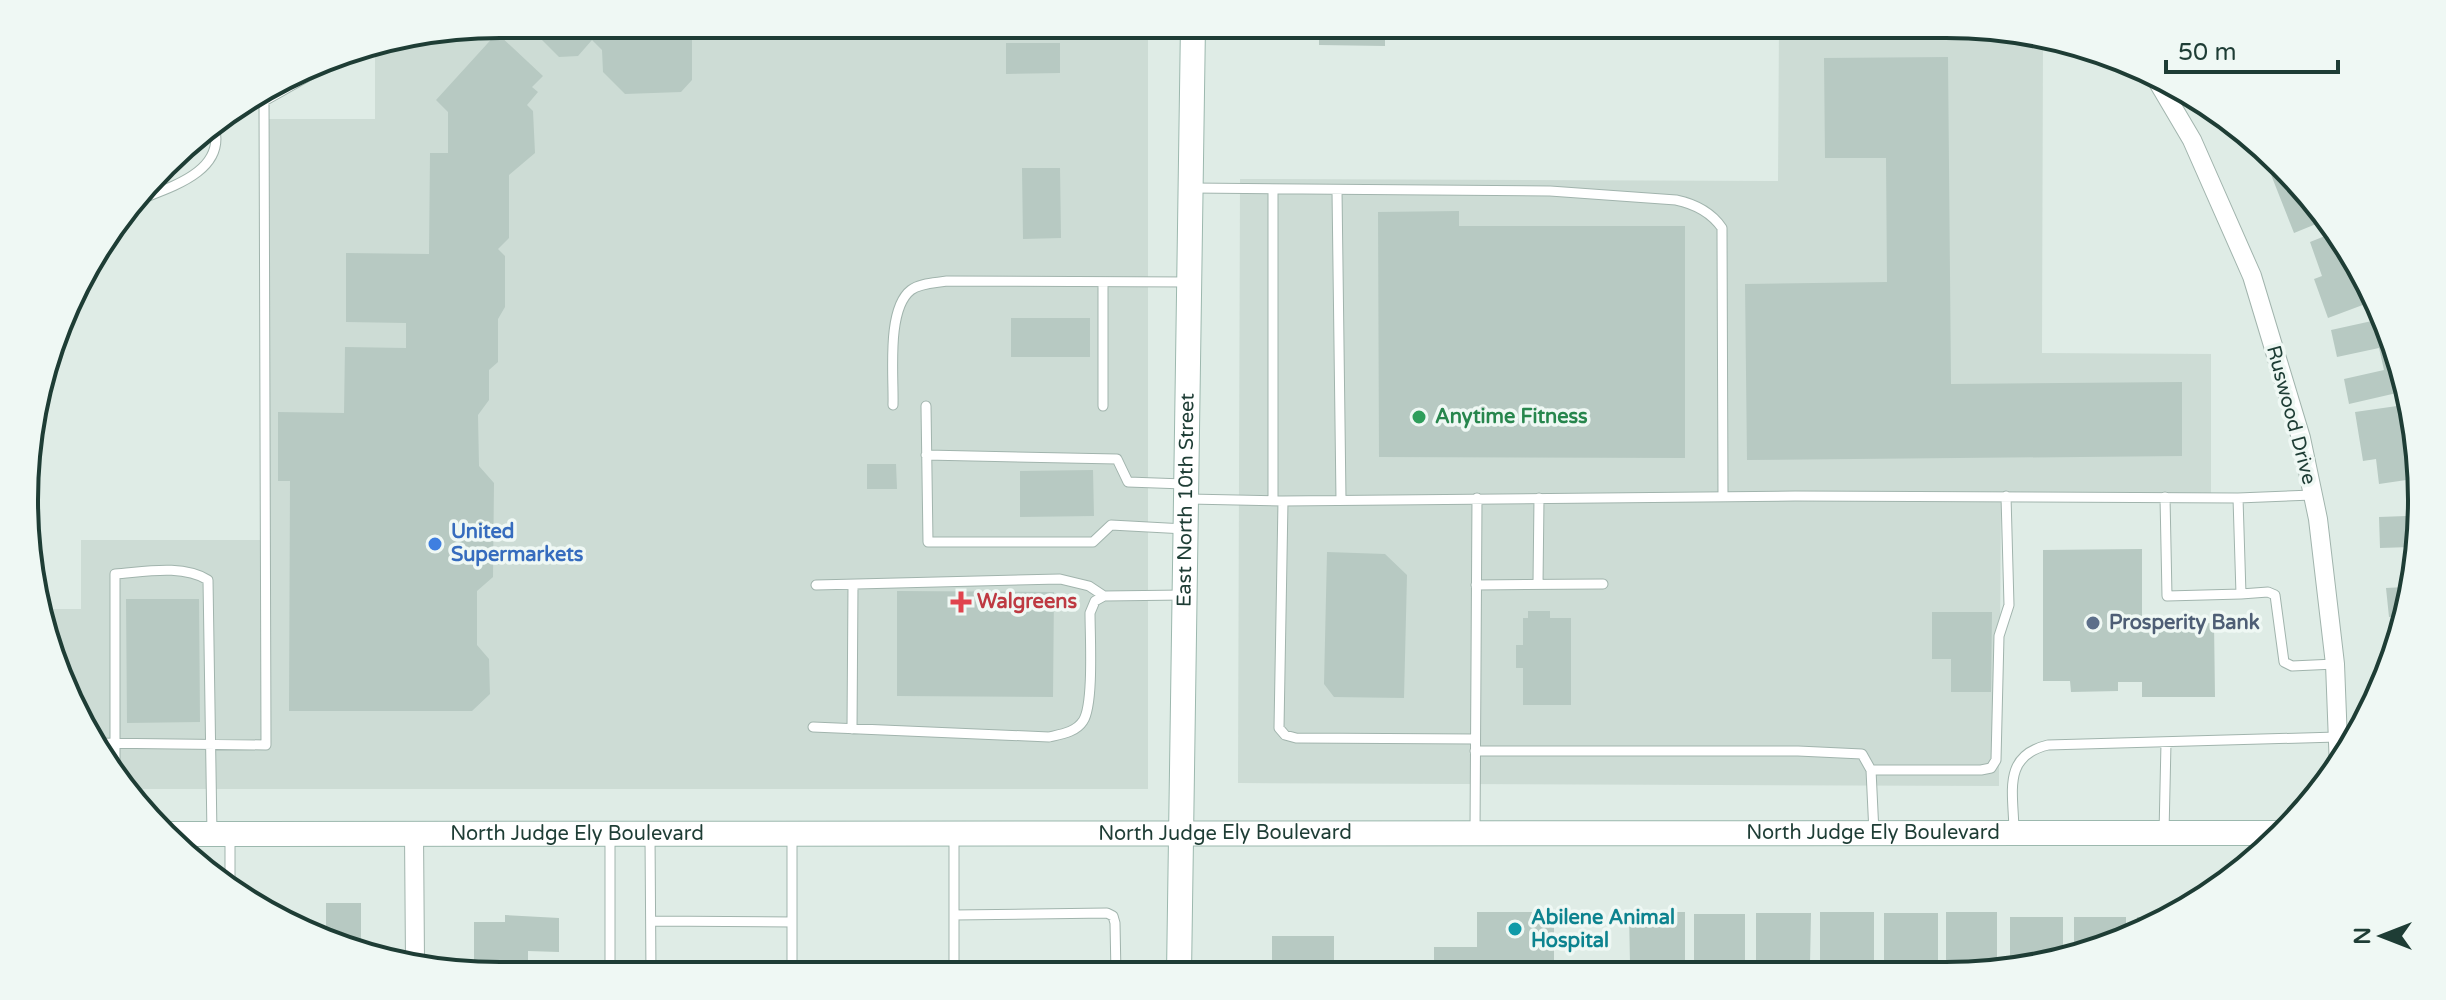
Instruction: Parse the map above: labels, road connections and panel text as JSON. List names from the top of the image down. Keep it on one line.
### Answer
{"streets":{"main road":["East North 10th Street","North Judge Ely Boulevard"],"street":["Ruswood Drive"]},"crossings":[["East North 10th Street","North Judge Ely Boulevard"]],"places":{"other":["Anytime Fitness","United Supermarkets","Prosperity Bank","Abilene Animal Hospital"],"health":["Walgreens"]},"scale_bar":"50 m","north":"left"}
